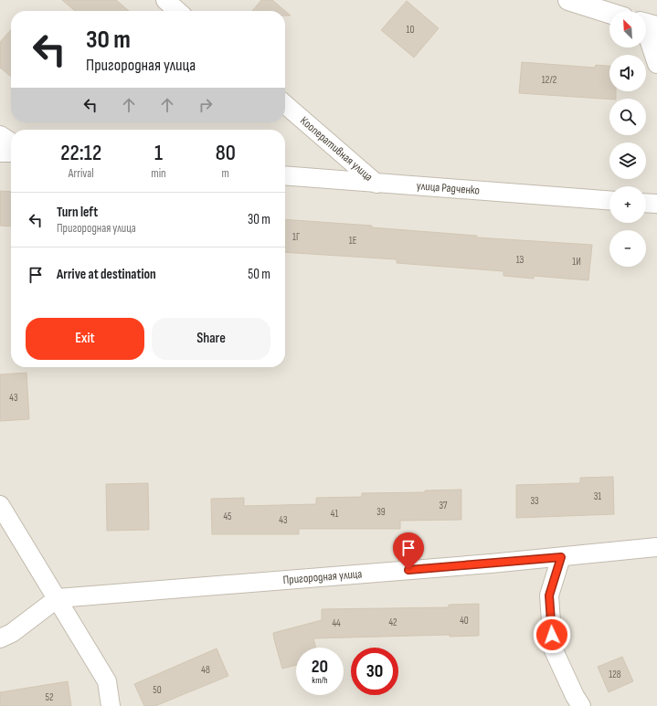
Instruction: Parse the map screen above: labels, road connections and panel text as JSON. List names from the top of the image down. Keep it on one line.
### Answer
{"streets":{"street":["Кооперативная улица","улица Радченко","Пригородная улица"]},"crossings":[["Кооперативная улица","улица Радченко"]],"house_numbers":["10","12/2","1Г","1Е","1З","1И","43","31","33","37","39","41","45","43","40","42","44","48","128","50","52"],"north":"top left","page":{"map_buttons":["+","−"],"turn":["30 m","Пригородная улица"],"eta":["22:12","Arrival","1","min","80","m"],"list":[{"name":"Turn left","note":"Пригородная улица","value":"30 m"},{"name":"Arrive at destination","value":"50 m"}],"buttons":["Exit","Share"],"speed":"20 km/h","limit":"30"}}
